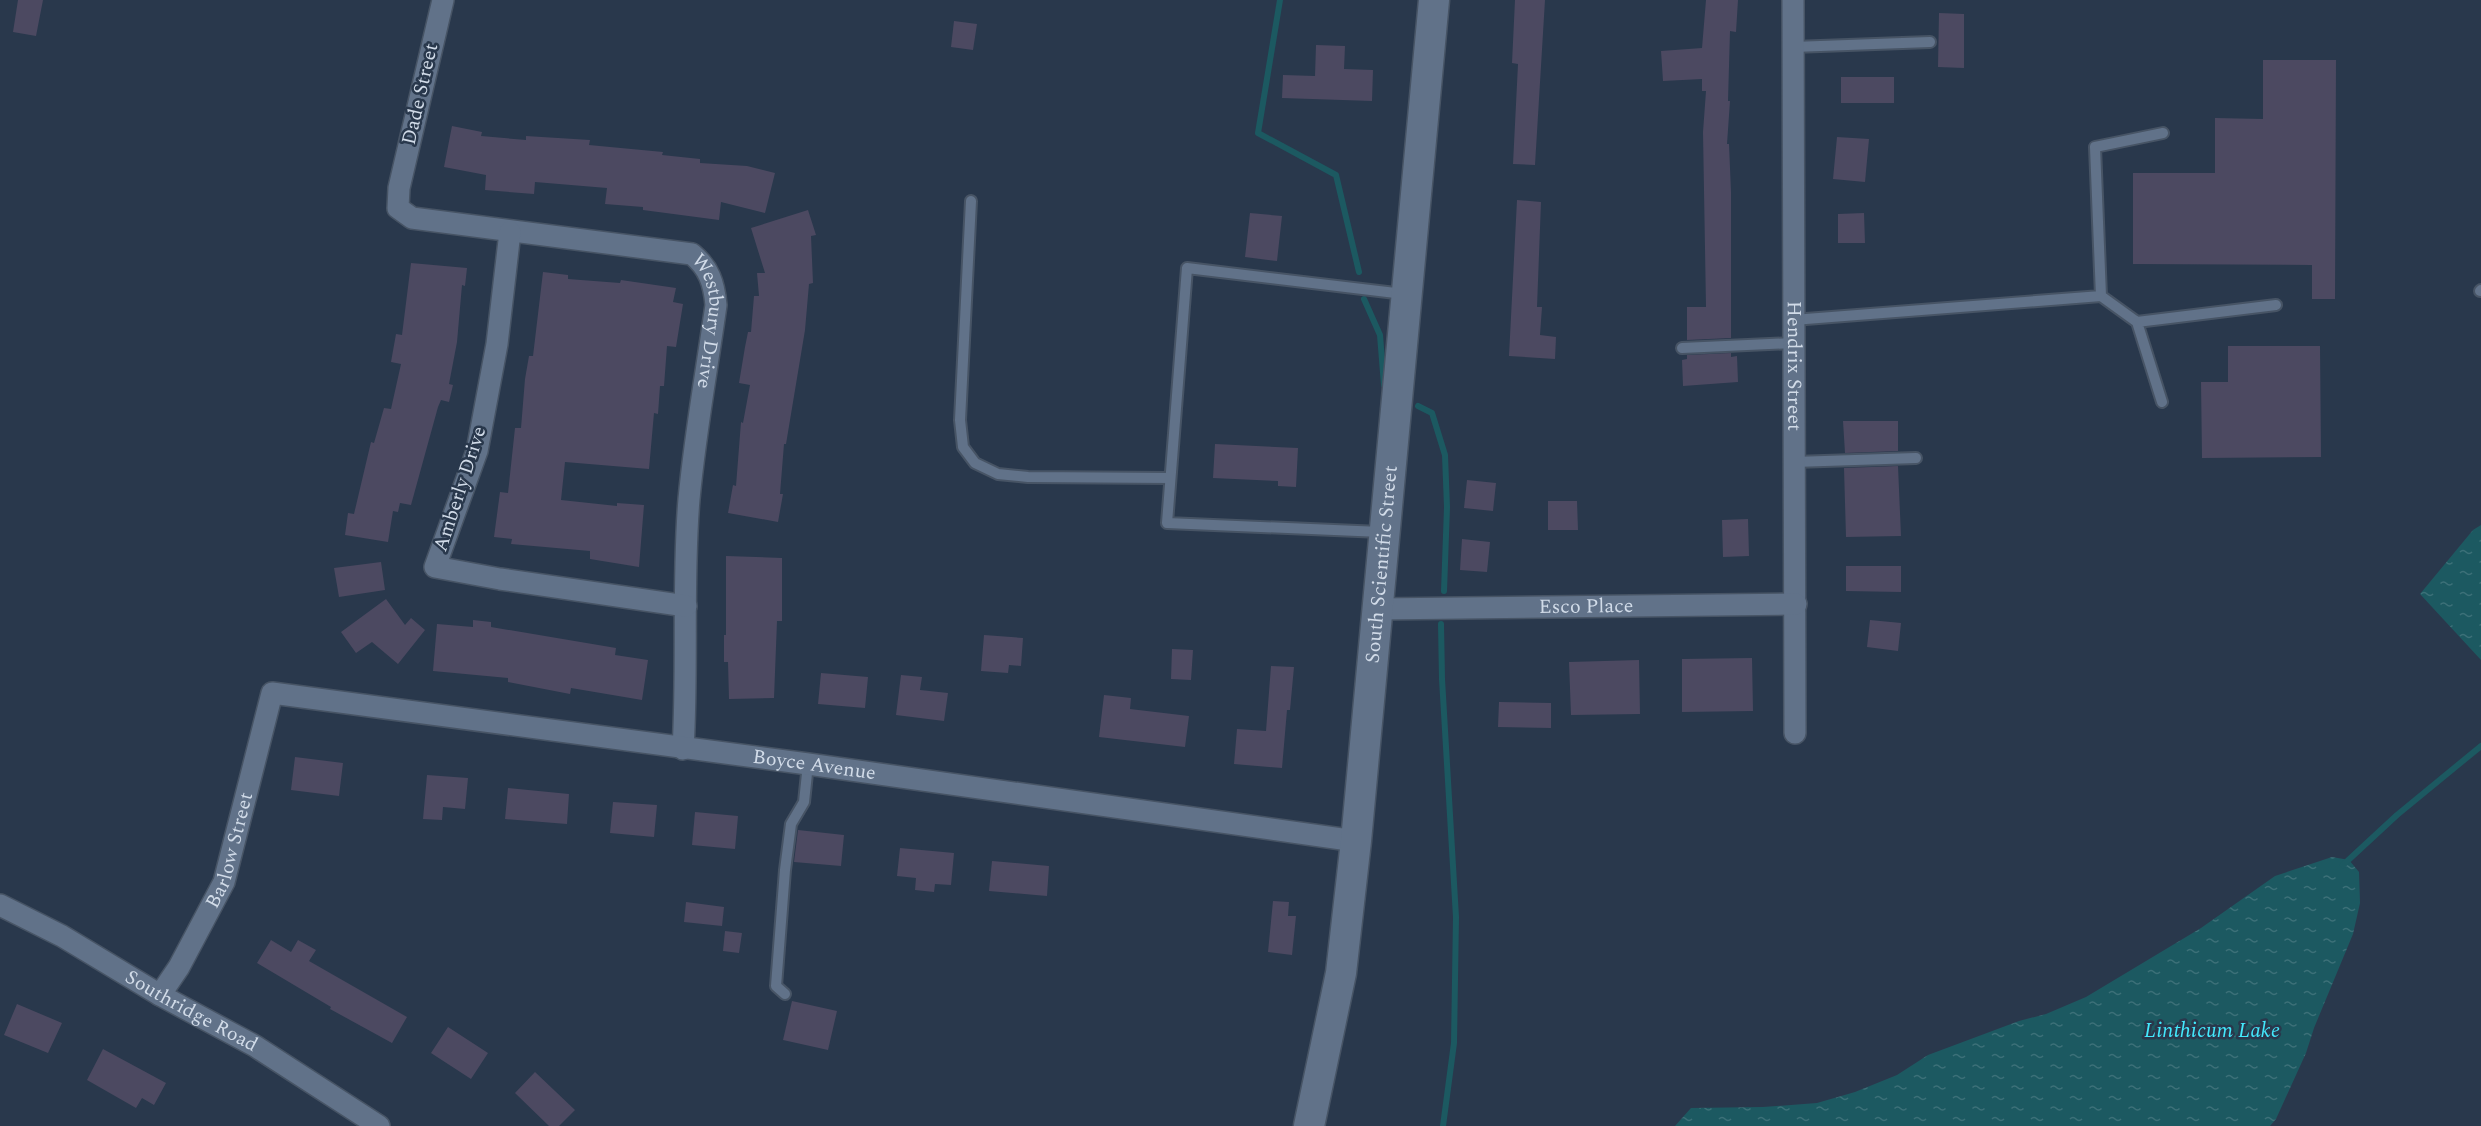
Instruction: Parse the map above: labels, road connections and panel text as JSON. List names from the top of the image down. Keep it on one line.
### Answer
{"streets":{"street":["Dade Street","Westbury Drive","Hendrix Street","Amberly Drive","South Scientific Street","Esco Place","Boyce Avenue","Barlow Street","Southridge Road"]},"crossings":[["Dade Street","Westbury Drive"],["Westbury Drive","Amberly Drive"],["Westbury Drive","Boyce Avenue"],["Hendrix Street","Esco Place"],["South Scientific Street","Esco Place"],["South Scientific Street","Boyce Avenue"],["Boyce Avenue","Barlow Street"],["Barlow Street","Southridge Road"]],"water":["Linthicum Lake"]}
